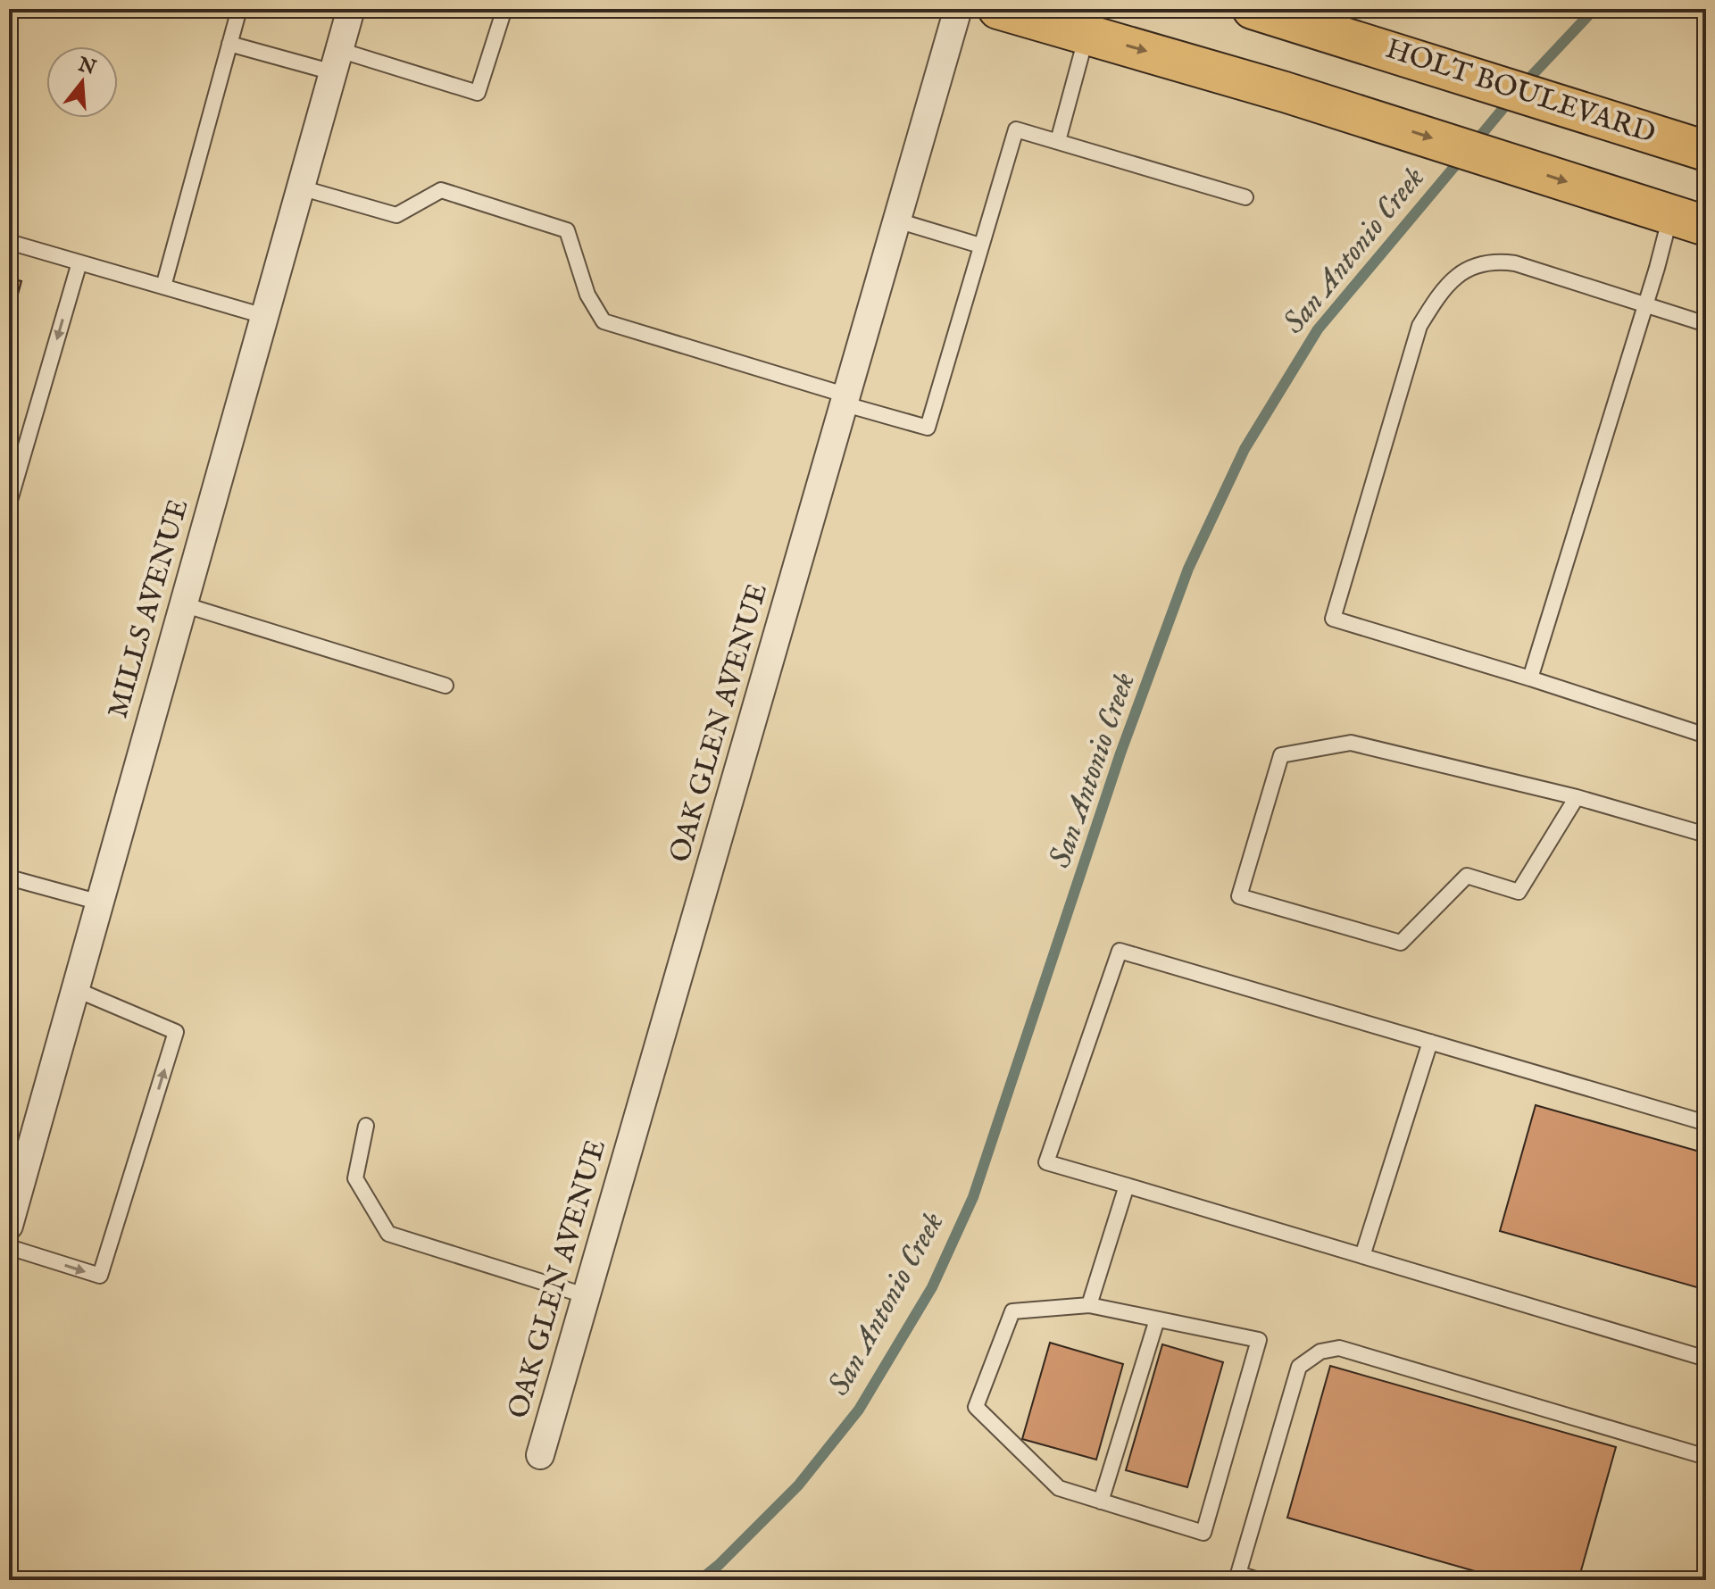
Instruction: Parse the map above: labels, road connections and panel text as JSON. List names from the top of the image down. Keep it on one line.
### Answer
{"streets":{"main road":["HOLT BOULEVARD"],"street":["MILLS AVENUE","OAK GLEN AVENUE"]},"water":["San Antonio Creek"],"north":"top"}
